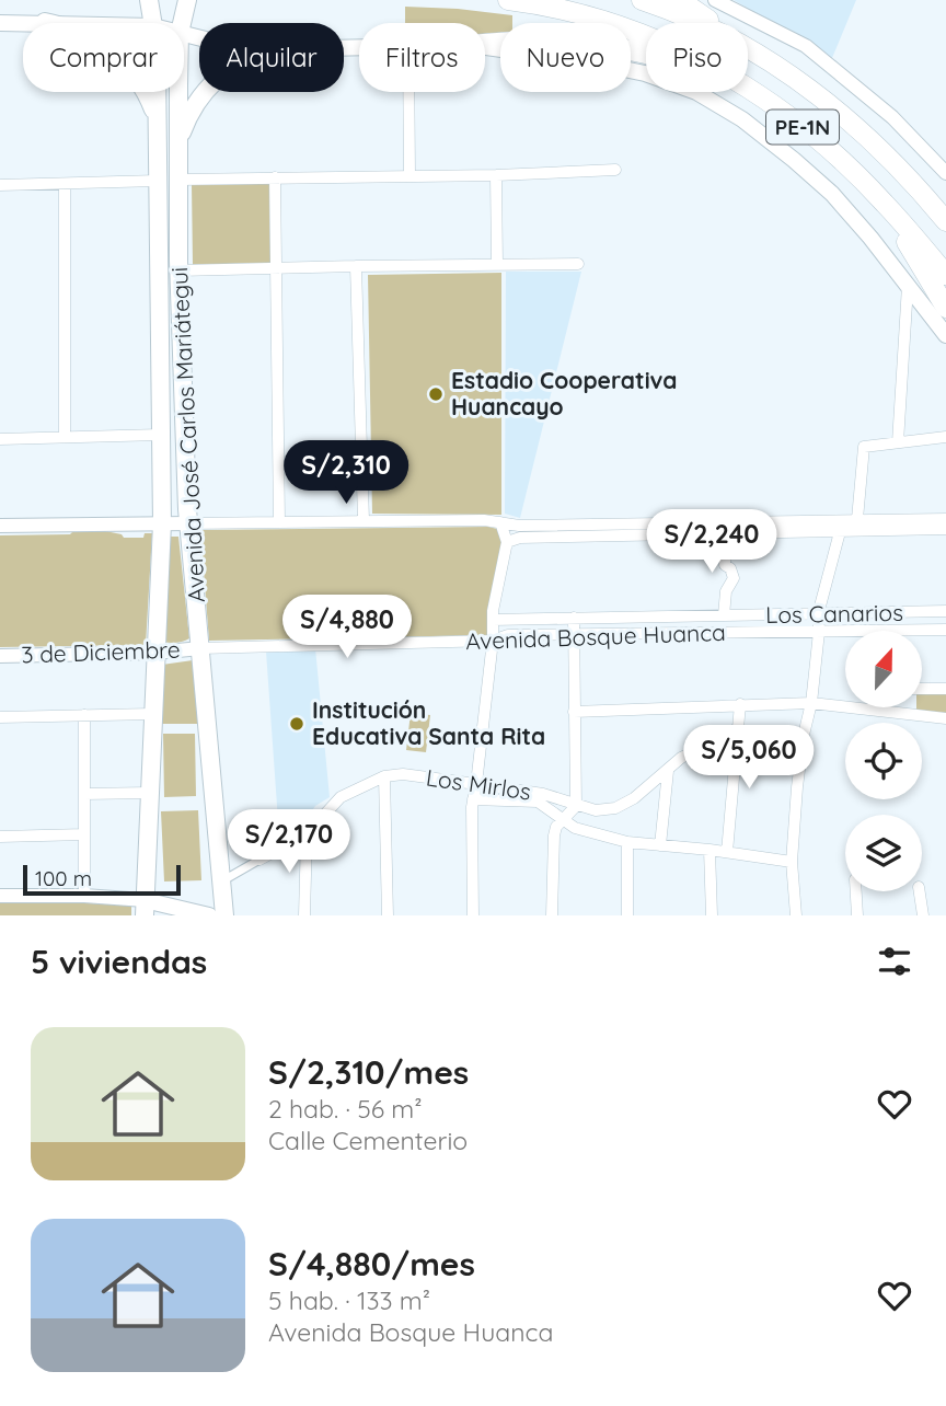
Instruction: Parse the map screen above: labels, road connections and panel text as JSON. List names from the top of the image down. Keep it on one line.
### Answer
{"streets":{"highway":["PE-1N"],"main road":["Avenida José Carlos Mariátegui"],"street":["Los Canarios","Avenida Bosque Huanca","3 de Diciembre","Los Mirlos"]},"crossings":[["Avenida José Carlos Mariátegui","Avenida Bosque Huanca"],["Avenida José Carlos Mariátegui","3 de Diciembre"],["Avenida José Carlos Mariátegui","Los Mirlos"],["Avenida Bosque Huanca","3 de Diciembre"]],"places":["Estadio Cooperativa Huancayo","Institución Educativa Santa Rita"],"scale_bar":"100 m","north":"top","page":{"chip":["Comprar","Alquilar","Filtros","Nuevo","Piso"],"price":["S/2,310","S/2,240","S/4,880","S/5,060","S/2,170"],"scale":"100 m","heading":"5 viviendas","list":[{"name":"S/2,310/mes","note":"2 hab. · 56 m² · Calle Cementerio"},{"name":"S/4,880/mes","note":"5 hab. · 133 m² · Avenida Bosque Huanca"}]}}
